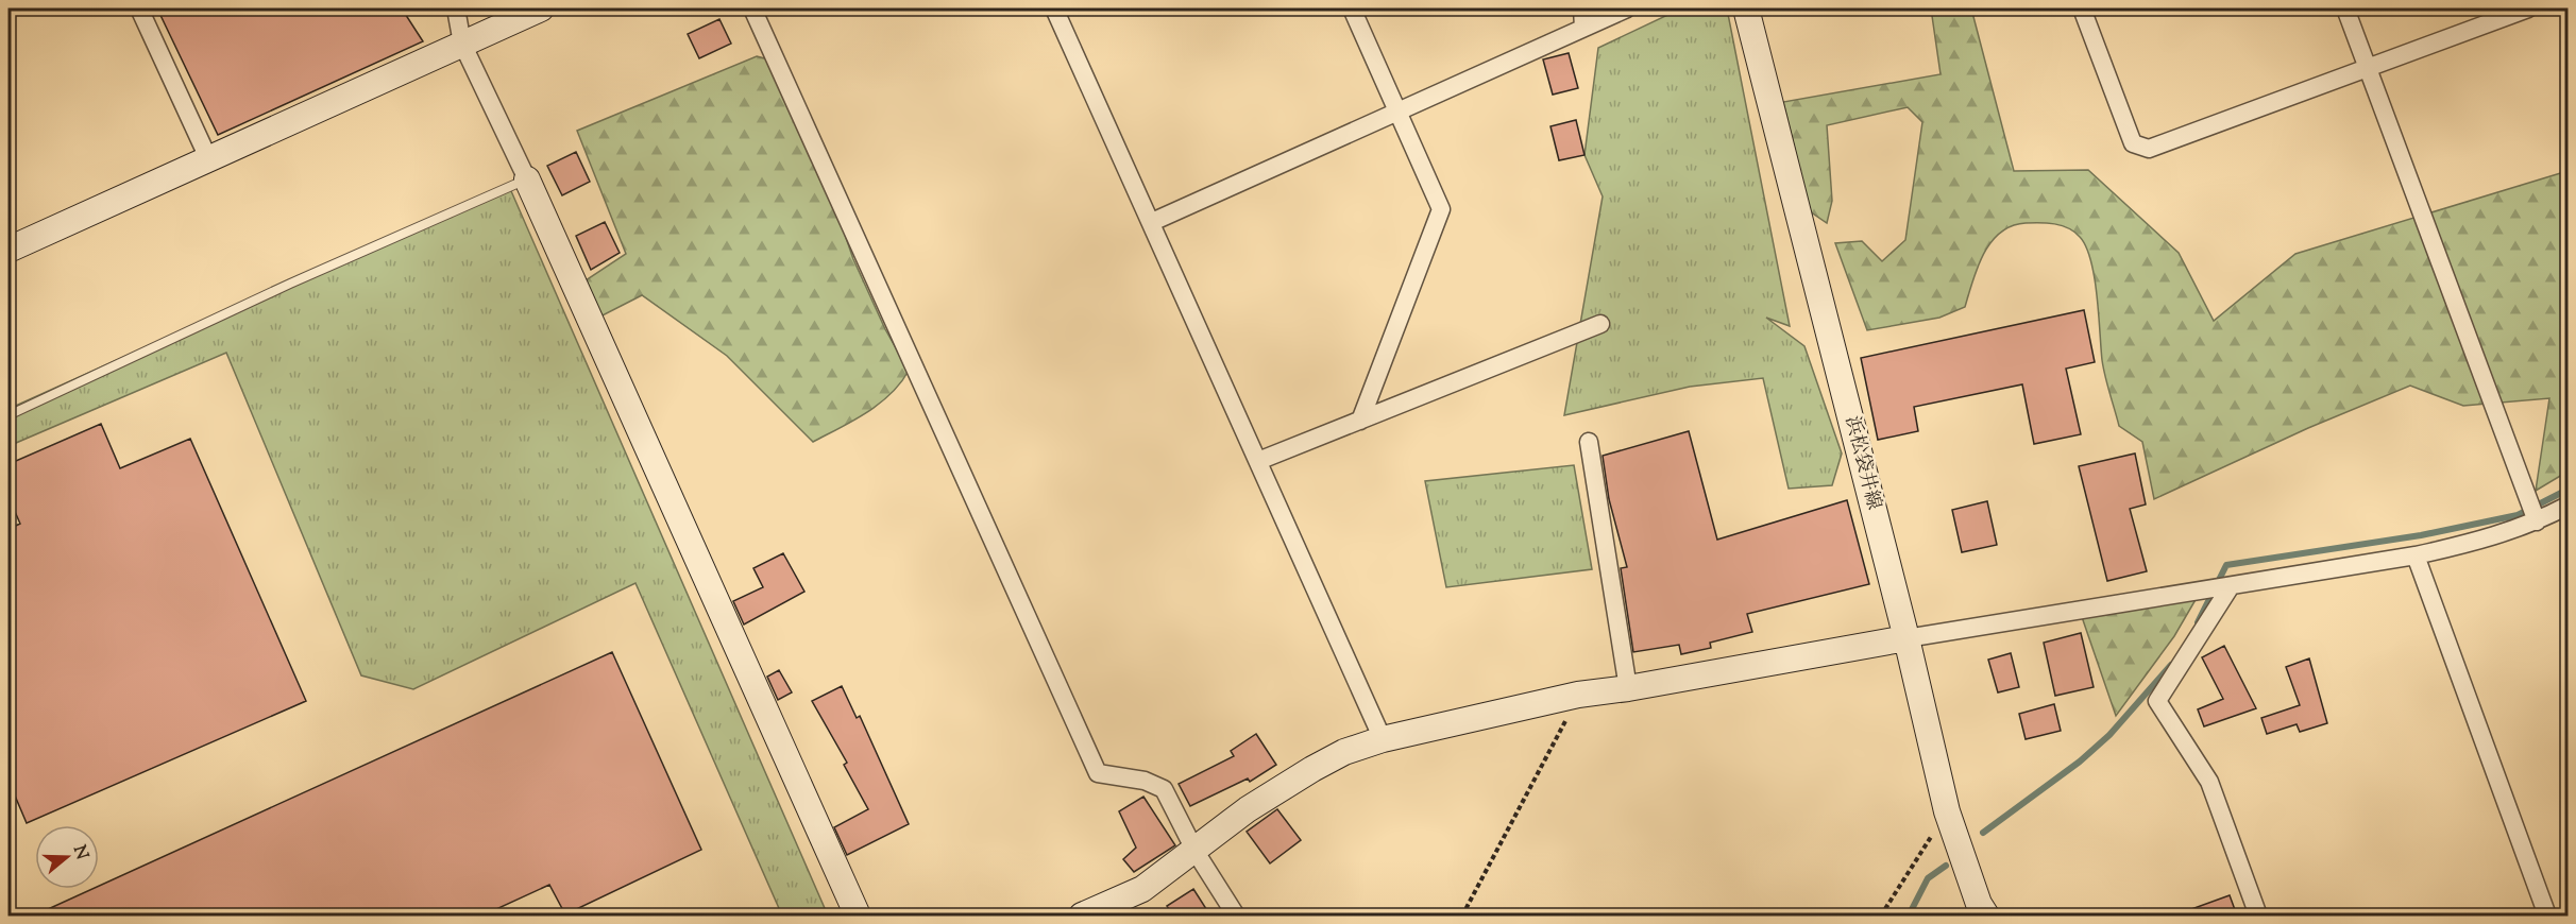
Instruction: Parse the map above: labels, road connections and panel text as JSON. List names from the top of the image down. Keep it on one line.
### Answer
{"streets":{"street":["浜松袋井線"]},"north":"right"}
